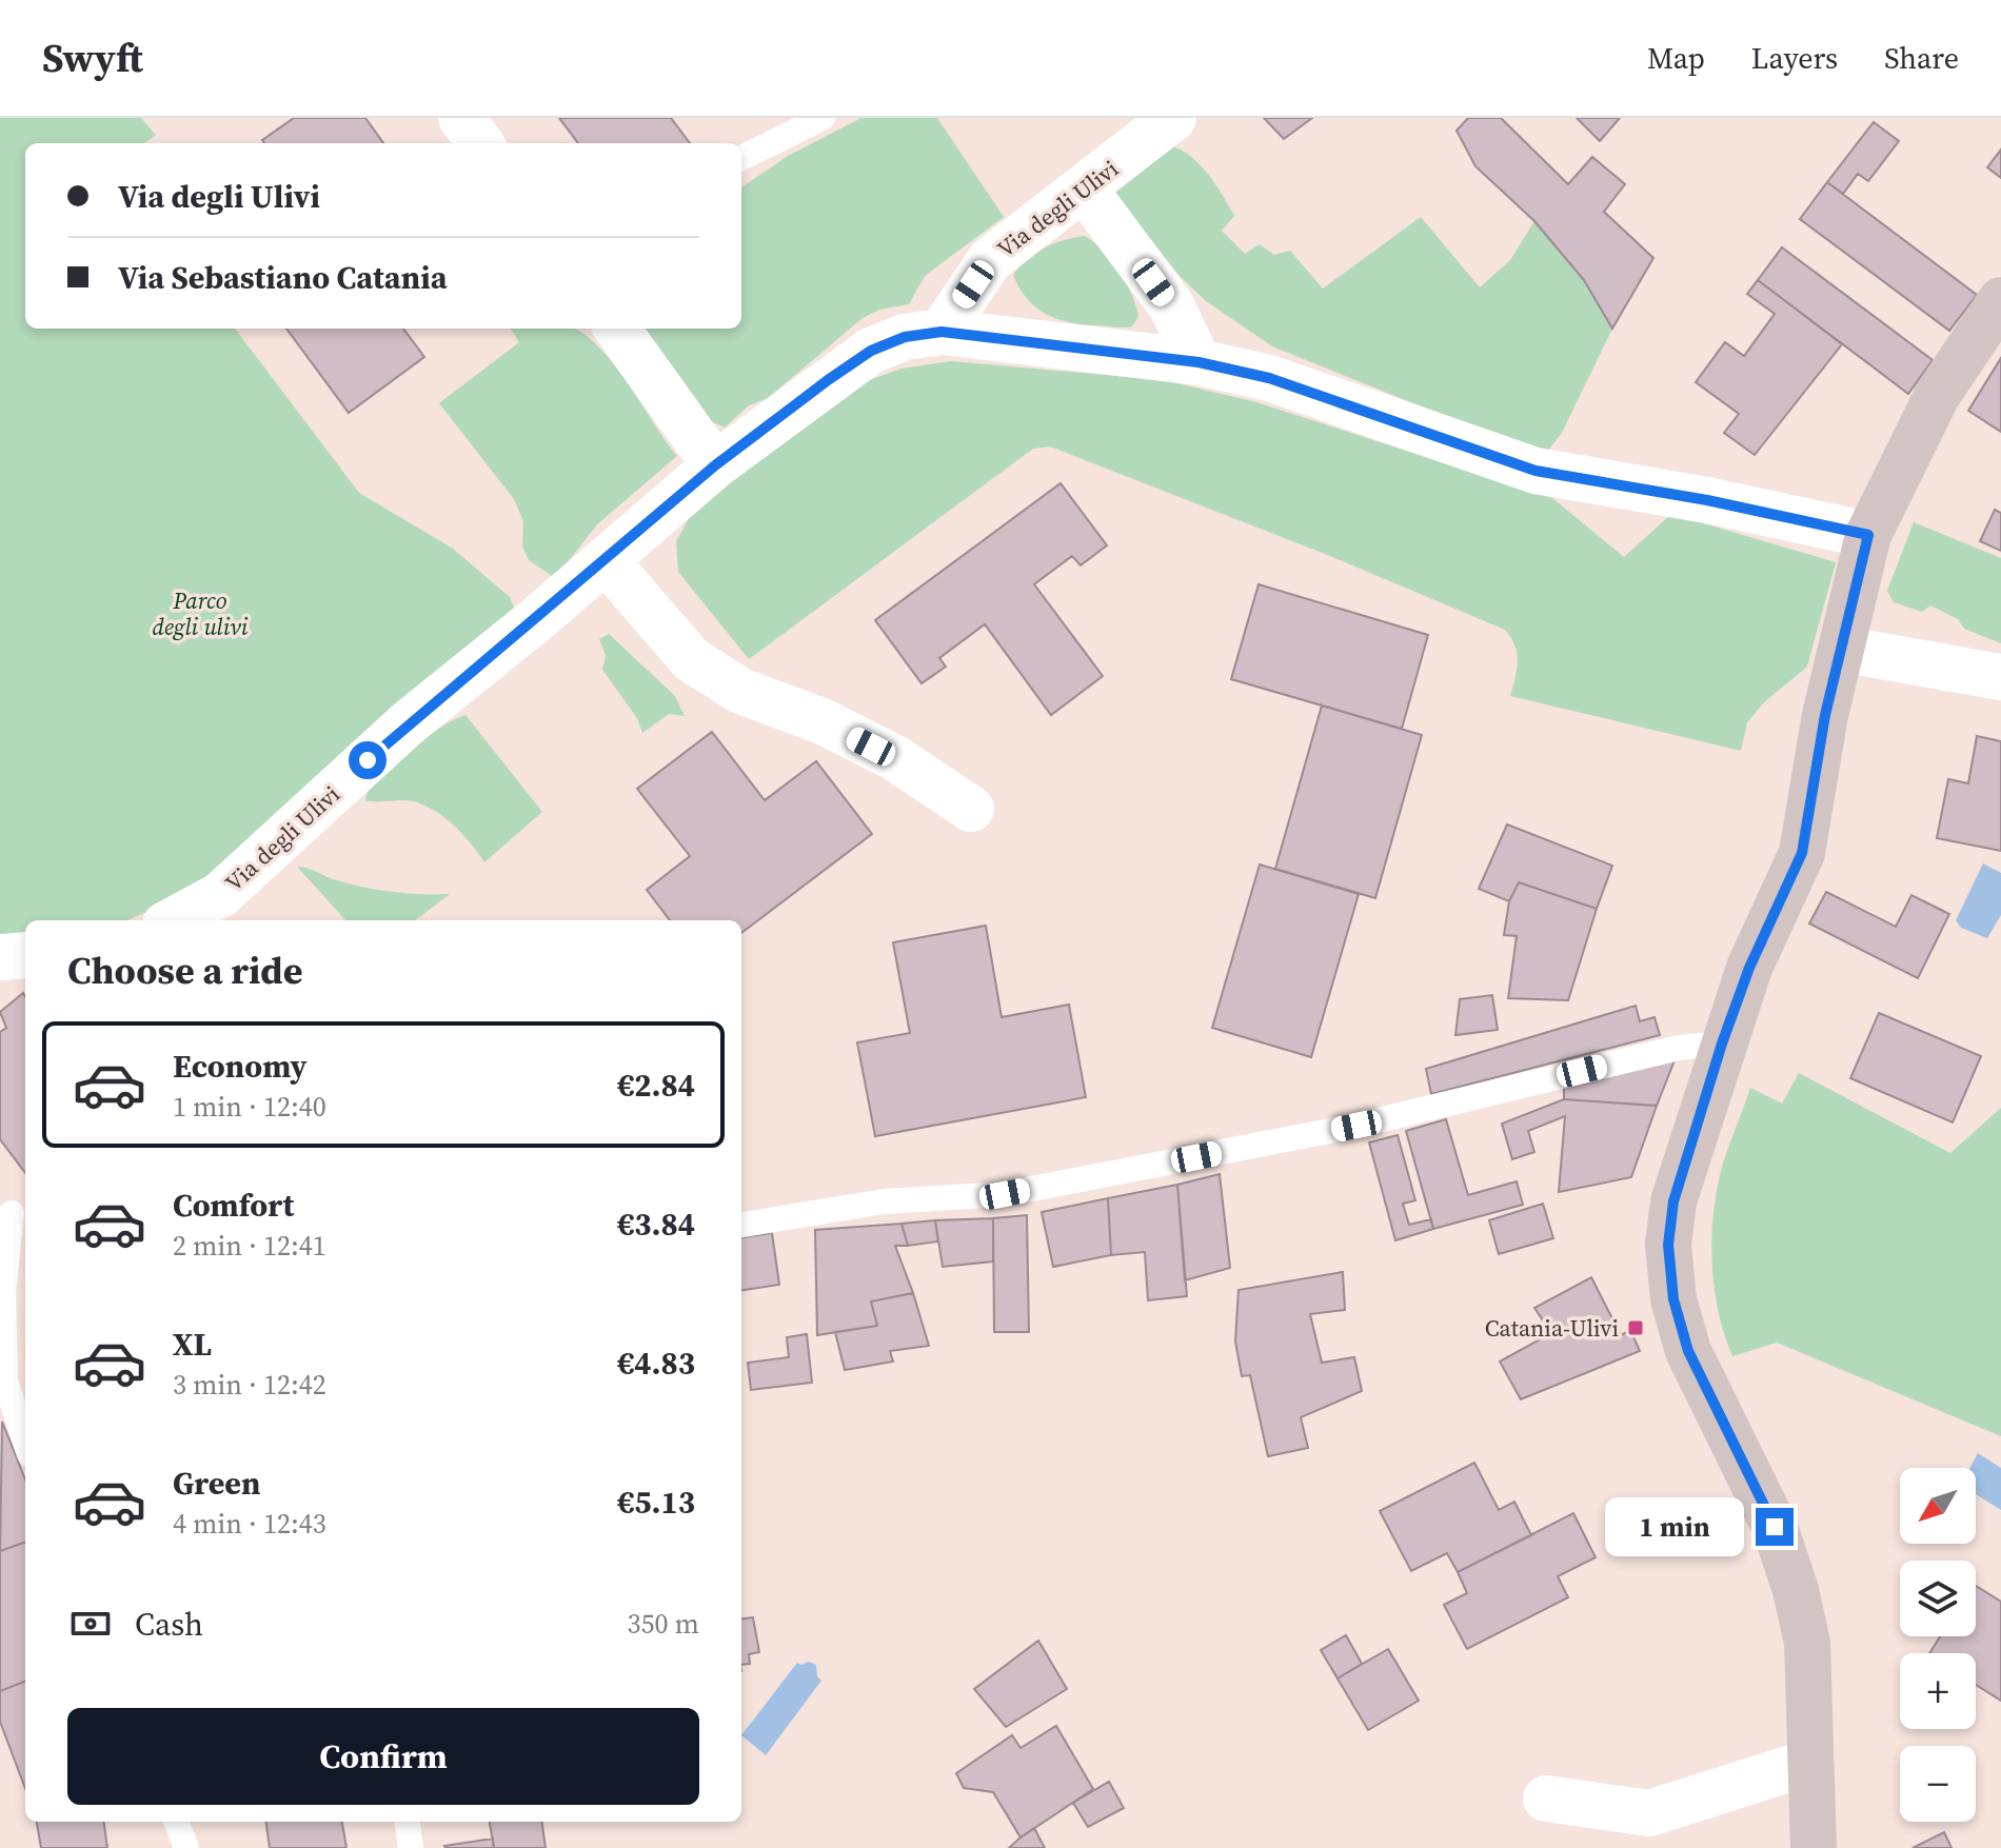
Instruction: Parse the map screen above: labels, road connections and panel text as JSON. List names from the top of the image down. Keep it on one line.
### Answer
{"streets":{"street":["Via degli Ulivi"]},"parks":["Parco degli ulivi"],"places":{"transit":["Catania-Ulivi"]},"north":"bottom left","page":{"header":"Swyft","nav":["Map","Layers","Share"],"banner":["Via degli Ulivi","Via Sebastiano Catania"],"heading":"Choose a ride","list":[{"name":"Economy","note":"1 min · 12:40","value":"€2.84"},{"name":"Comfort","note":"2 min · 12:41","value":"€3.84"},{"name":"XL","note":"3 min · 12:42","value":"€4.83"},{"name":"Green","note":"4 min · 12:43","value":"€5.13"}],"map_buttons":["+","−"],"bubble":"1 min","pay":["Cash","350 m"],"buttons":"Confirm"}}
